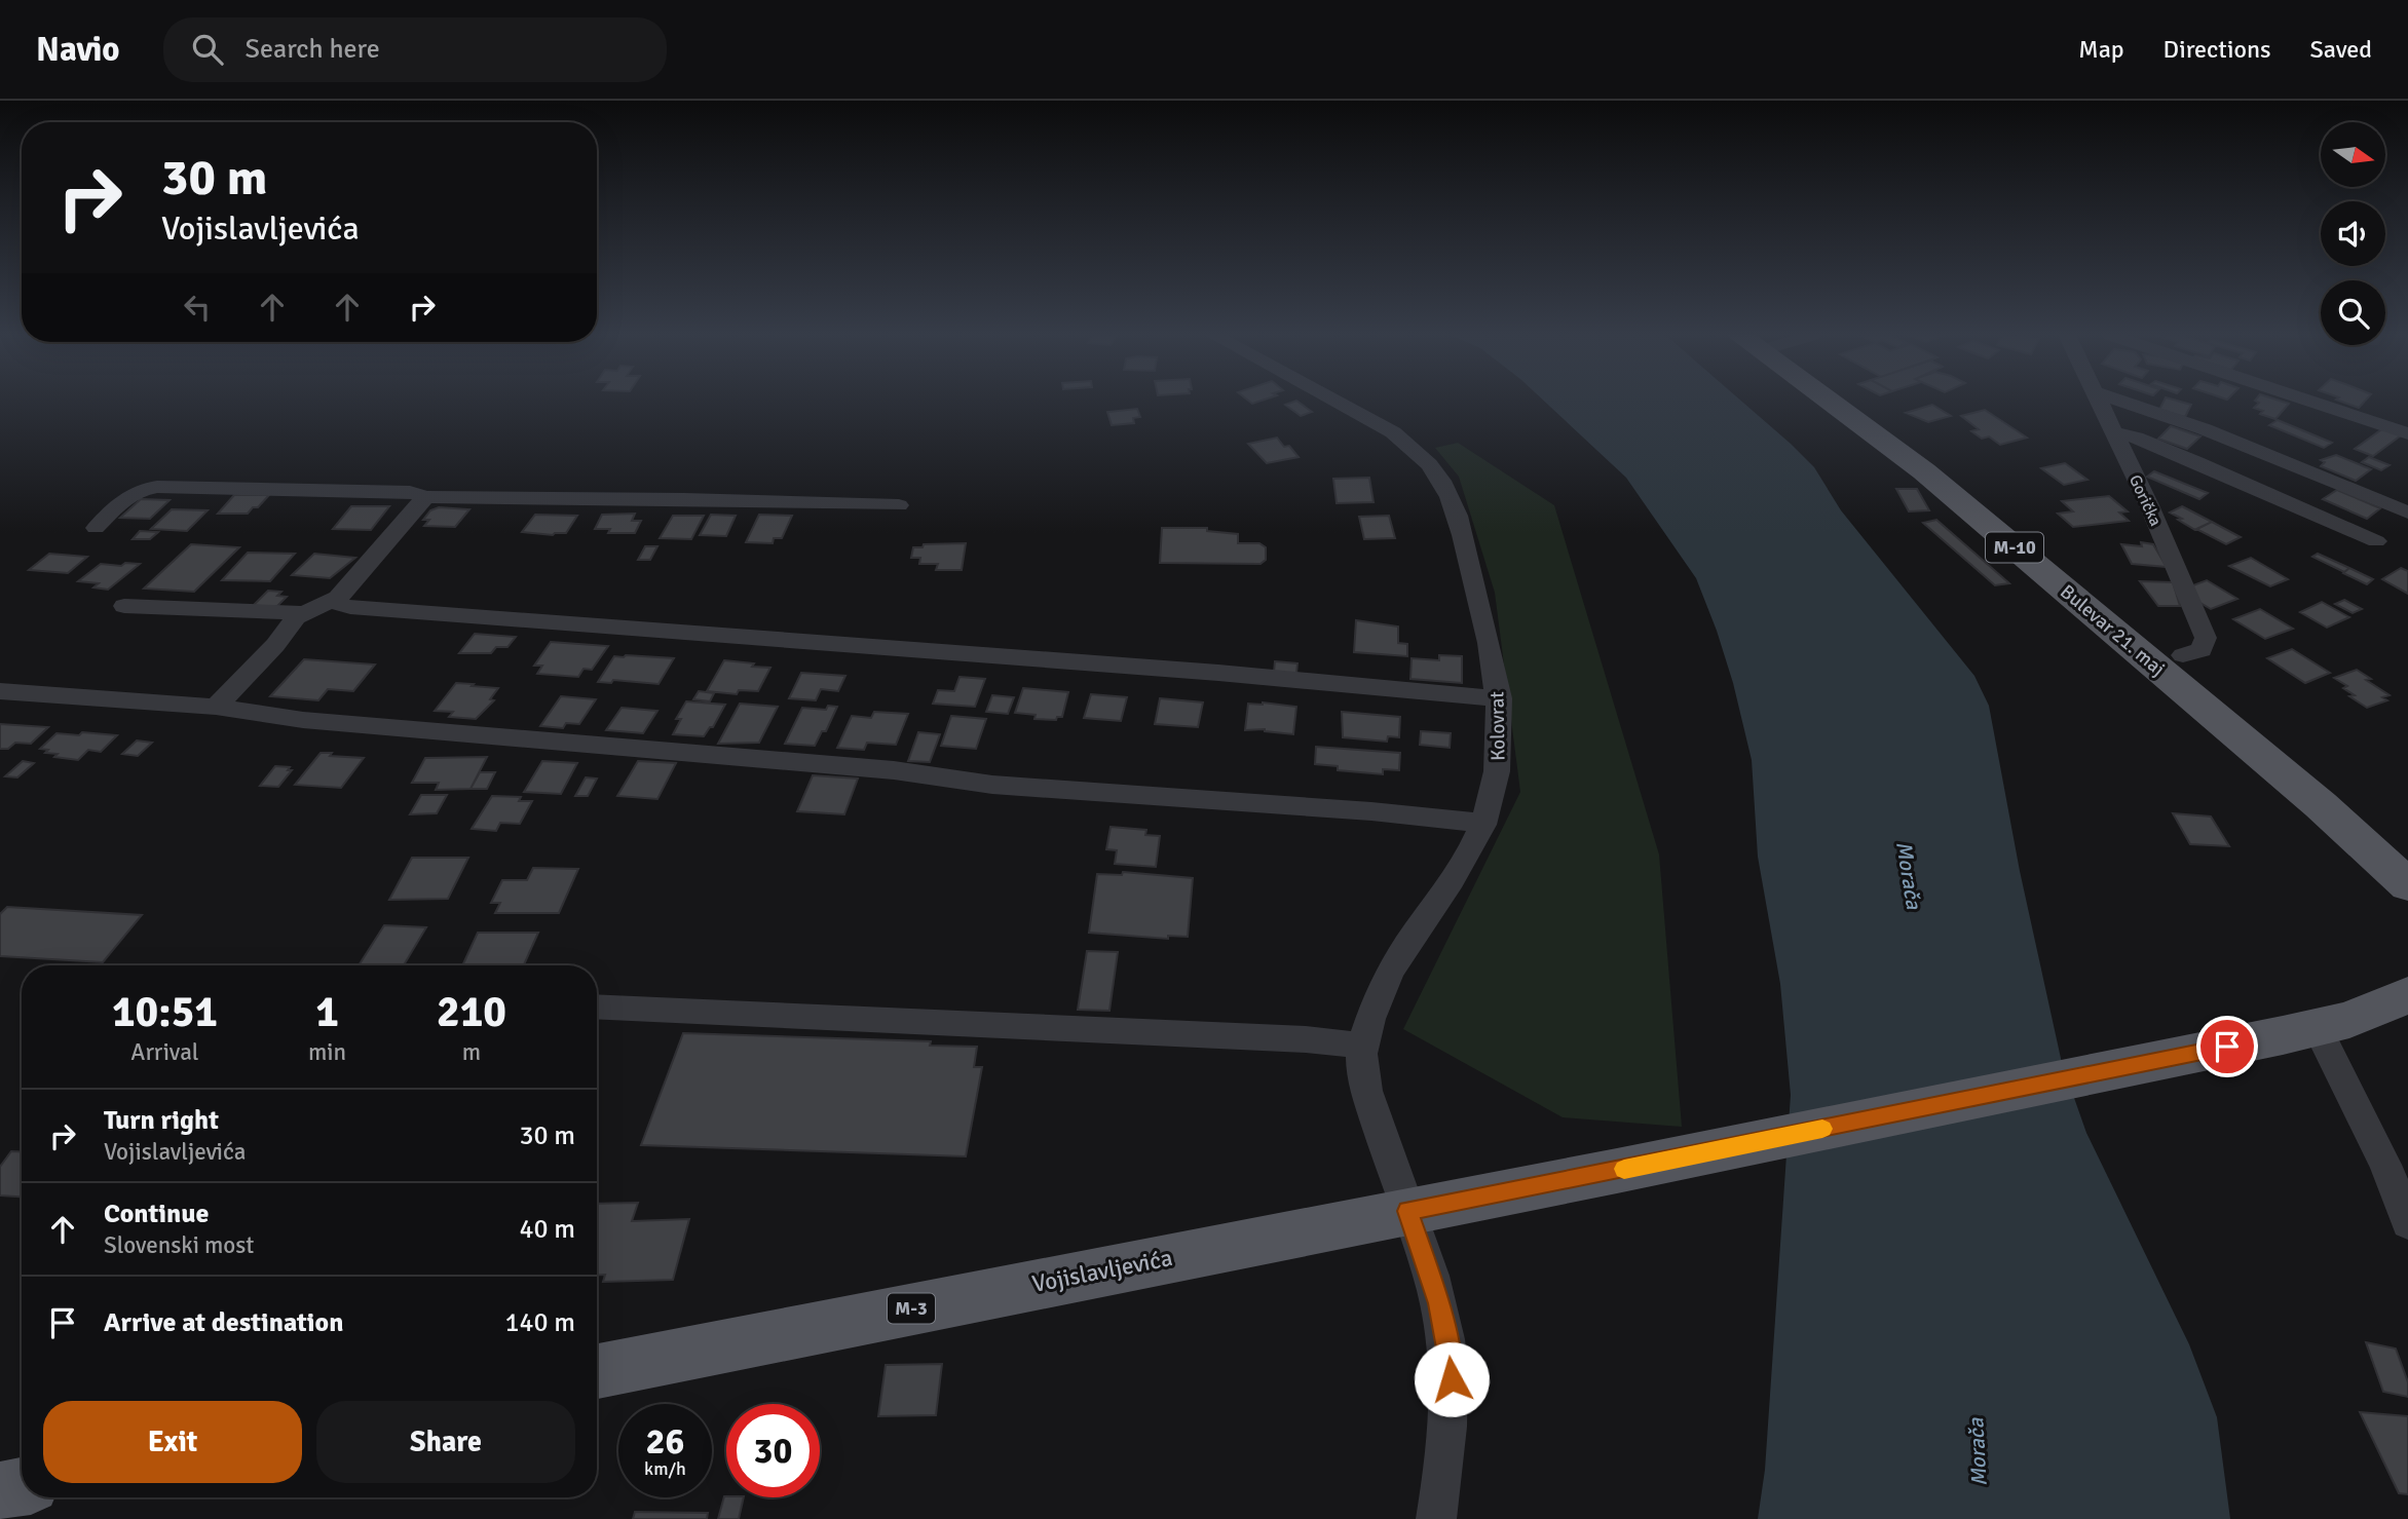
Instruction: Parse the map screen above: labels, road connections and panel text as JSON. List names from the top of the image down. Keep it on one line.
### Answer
{"streets":{"main road":["M-10","Bulevar 21. maj","Vojislavljevića","M-3"],"street":["Gorička","Kolovrat"]},"crossings":[["Gorička","Bulevar 21. maj"],["Kolovrat","Vojislavljevića"],["Vojislavljevića","M-3"]],"water":["Morača"],"north":"right","page":{"header":"Navio","search":"Search here","nav":["Map","Directions","Saved"],"turn":["30 m","Vojislavljevića"],"eta":["10:51","Arrival","1","min","210","m"],"list":[{"name":"Turn right","note":"Vojislavljevića","value":"30 m"},{"name":"Continue","note":"Slovenski most","value":"40 m"},{"name":"Arrive at destination","value":"140 m"}],"buttons":["Exit","Share"],"speed":"26 km/h","limit":"30"}}
